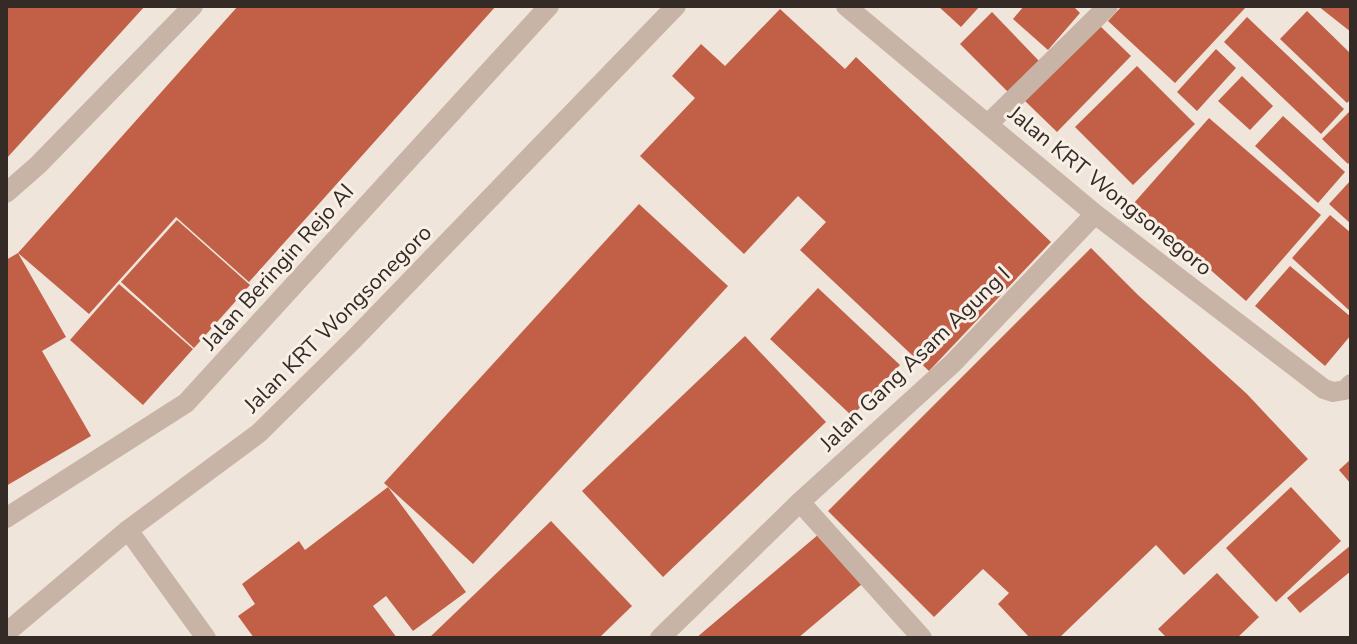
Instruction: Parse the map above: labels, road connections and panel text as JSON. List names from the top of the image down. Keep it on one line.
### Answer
{"streets":{"street":["Jalan KRT Wongsonegoro","Jalan Beringin Rejo AI","Jalan Gang Asam Agung I"]},"crossings":[["Jalan KRT Wongsonegoro","Jalan Gang Asam Agung I"]]}
